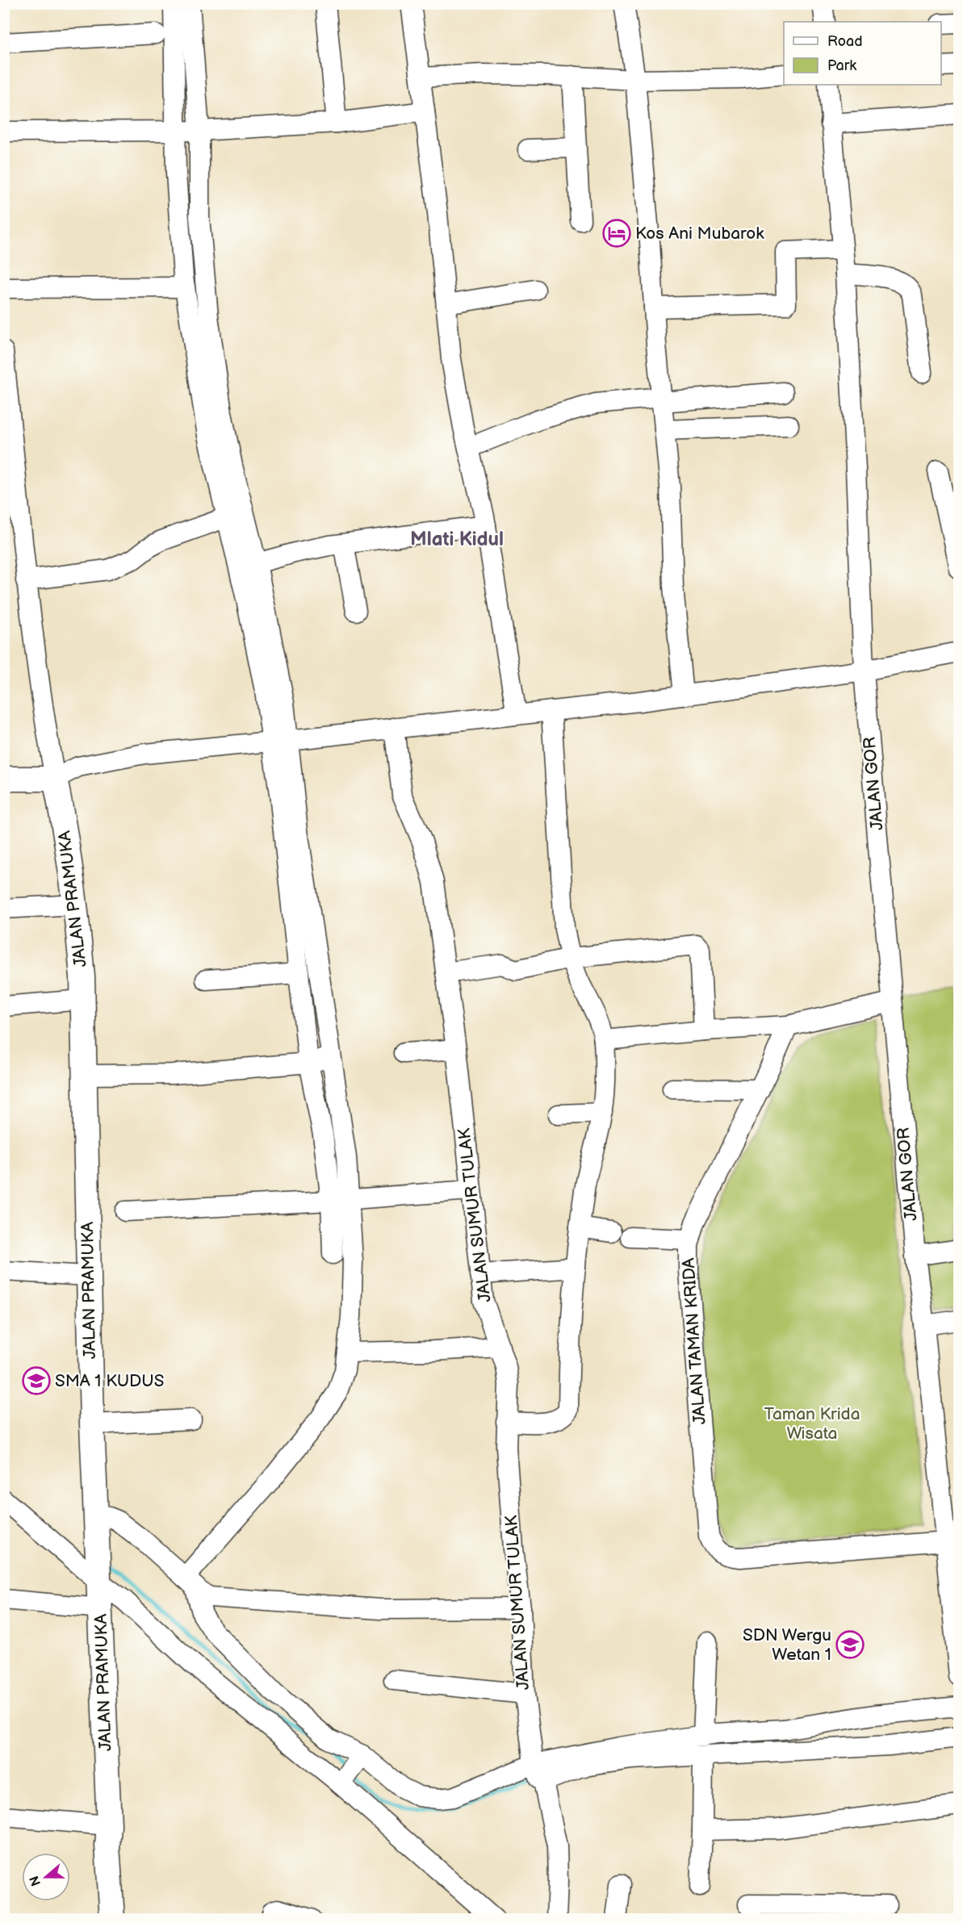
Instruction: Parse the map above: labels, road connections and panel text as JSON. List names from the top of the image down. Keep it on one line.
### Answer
{"streets":{"main road":["JALAN PRAMUKA"],"street":["JALAN GOR","JALAN SUMUR TULAK","JALAN TAMAN KRIDA"]},"crossings":[["JALAN GOR","JALAN TAMAN KRIDA"]],"districts":["Mlati Kidul"],"parks":["Taman Krida Wisata"],"places":{"hotel":["Kos Ani Mubarok"],"school or university":["SMA 1 KUDUS","SDN Wergu Wetan 1"]},"legend":["Road","Park"],"north":"left"}
